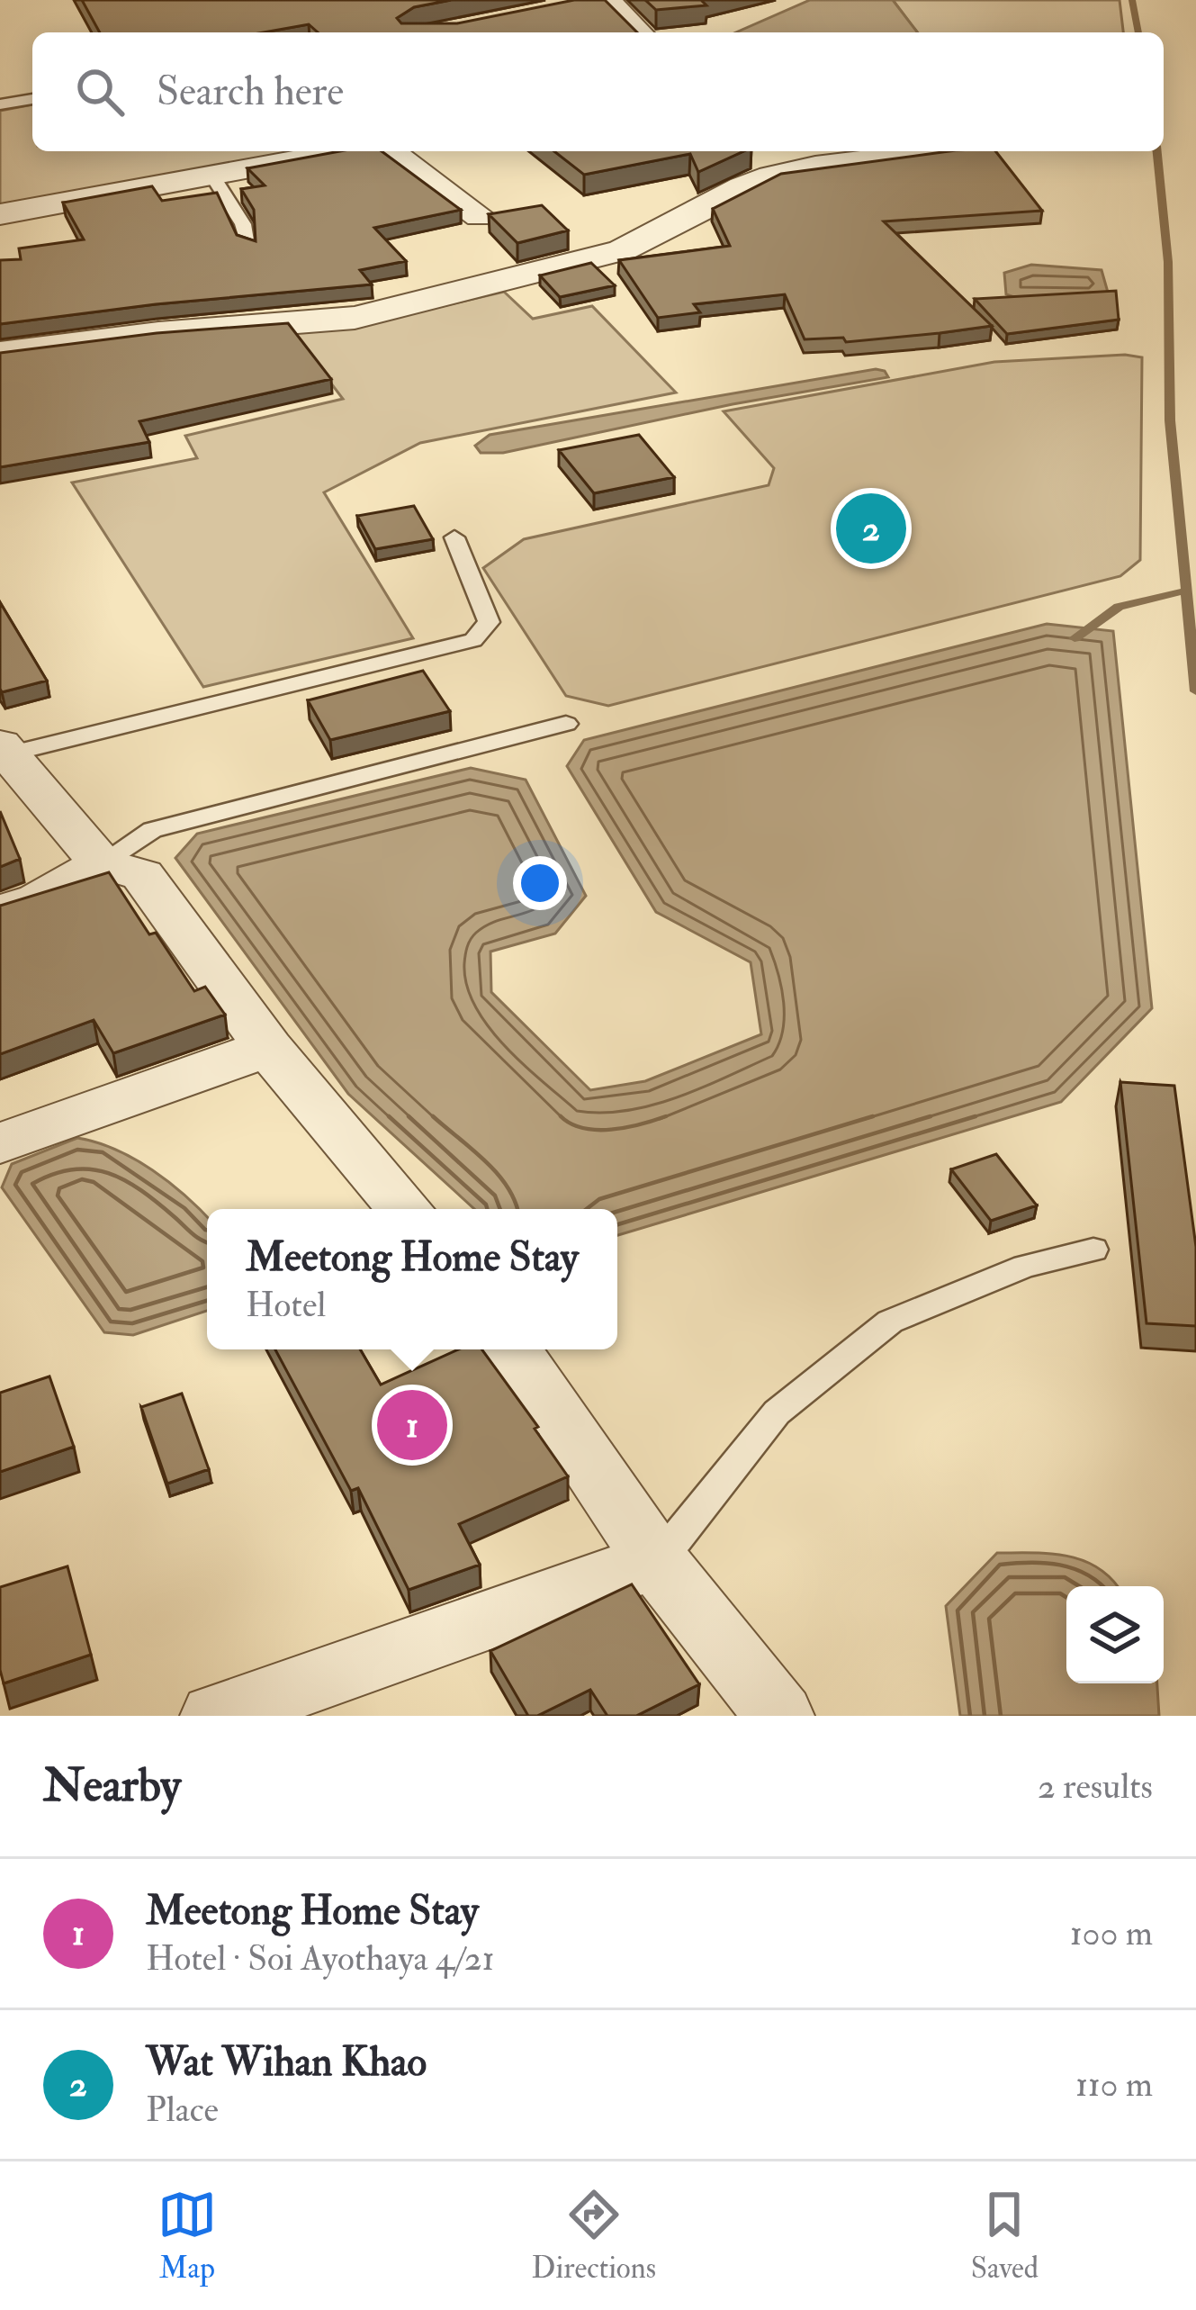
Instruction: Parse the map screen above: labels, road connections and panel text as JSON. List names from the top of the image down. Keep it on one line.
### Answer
{"page":{"search":"Search here","pins":["2","1"],"popup":["Meetong Home Stay","Hotel"],"heading":["Nearby","2 results"],"list":[{"mark":"1","name":"Meetong Home Stay","note":"Hotel · Soi Ayothaya 4/21","value":"100 m"},{"mark":"2","name":"Wat Wihan Khao","note":"Place","value":"110 m"}],"nav":["Map","Directions","Saved"]}}
